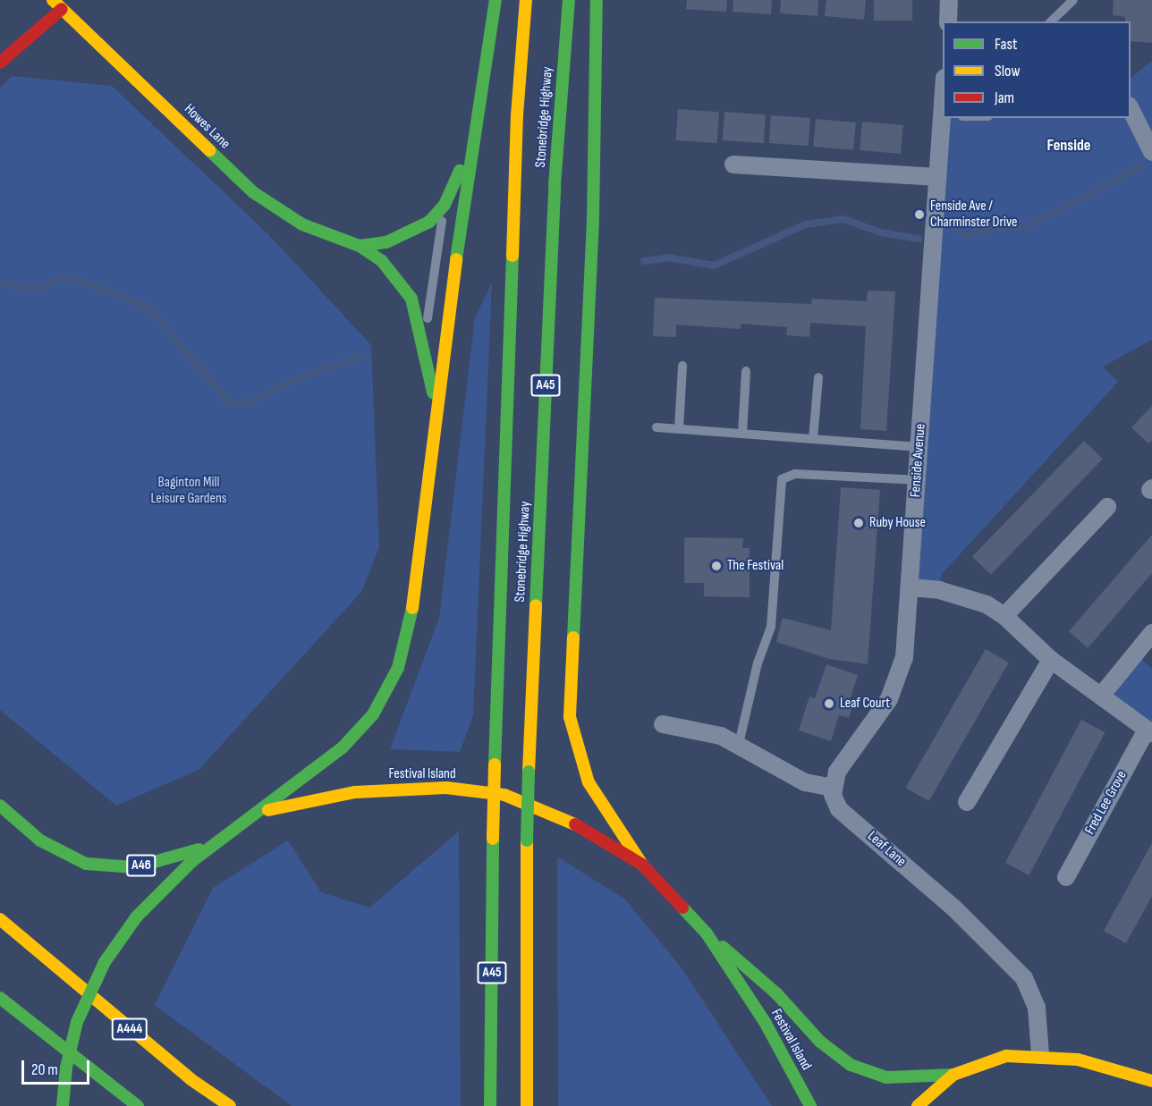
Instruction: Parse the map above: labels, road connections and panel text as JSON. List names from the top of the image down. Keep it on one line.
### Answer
{"streets":{"main road":["Stonebridge Highway","Howes Lane","A45","Festival Island","A46","A444"],"street":["Fenside Avenue","Fred Lee Grove","Leaf Lane"]},"crossings":[["Fenside Avenue","Fred Lee Grove"],["Fenside Avenue","Leaf Lane"],["Festival Island","A46"]],"districts":["Fenside"],"parks":["Baginton Mill Leisure Gardens"],"places":["Fenside Ave / Charminster Drive","Ruby House","The Festival","Leaf Court"],"legend":["Fast","Slow","Jam"],"scale_bar":"20 m"}
